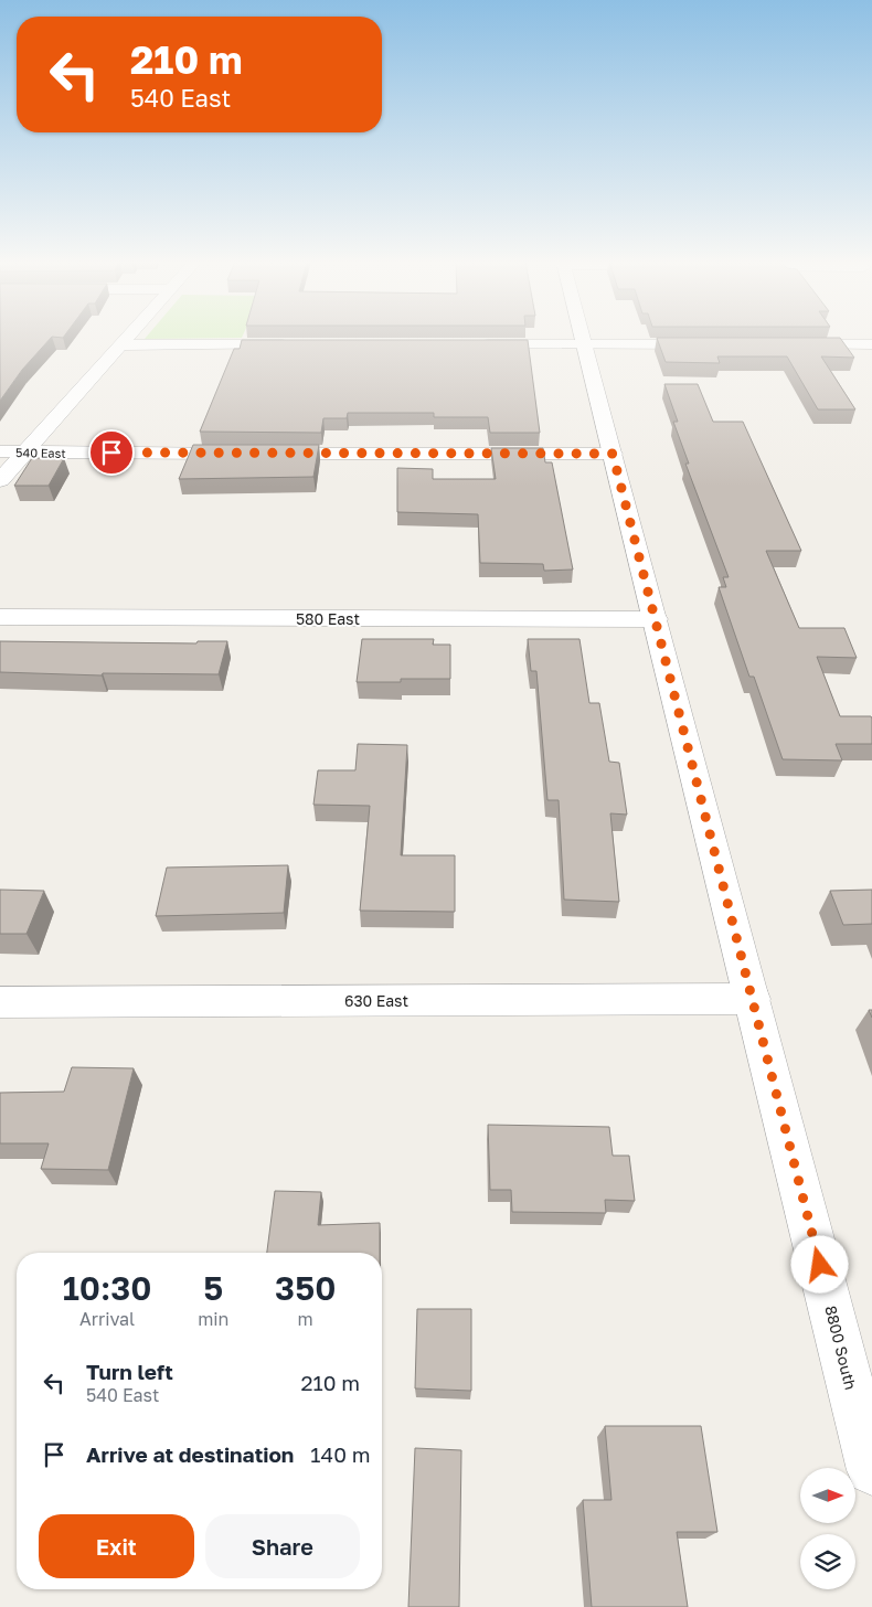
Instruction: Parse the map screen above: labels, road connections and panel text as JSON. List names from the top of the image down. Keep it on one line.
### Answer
{"streets":{"street":["540 East","580 East","630 East","8800 South"]},"crossings":[["540 East","8800 South"],["580 East","8800 South"],["630 East","8800 South"]],"north":"right","page":{"turn":["210 m","540 East"],"eta":["10:30","Arrival","5","min","350","m"],"list":[{"name":"Turn left","note":"540 East","value":"210 m"},{"name":"Arrive at destination","value":"140 m"}],"buttons":["Exit","Share"]}}
